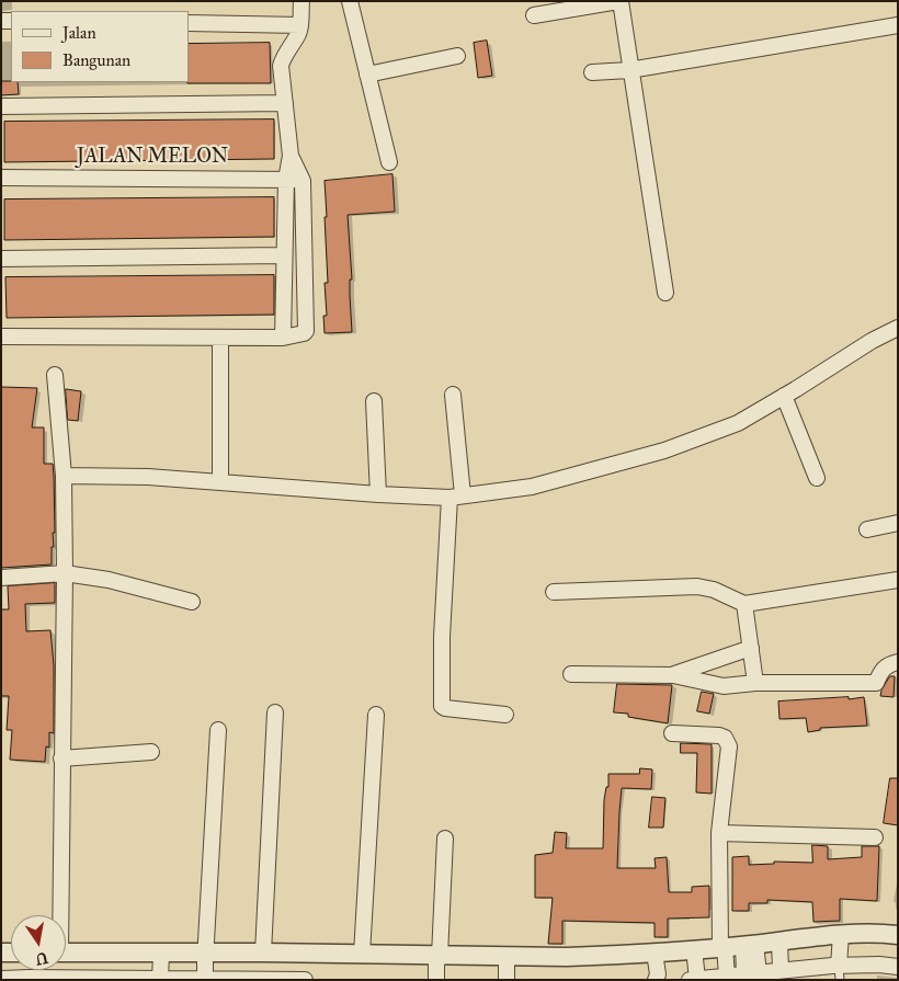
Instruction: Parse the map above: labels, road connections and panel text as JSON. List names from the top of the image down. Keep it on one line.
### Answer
{"streets":{"street":["JALAN MELON"]},"legend":["Jalan","Bangunan"],"north":"bottom"}
